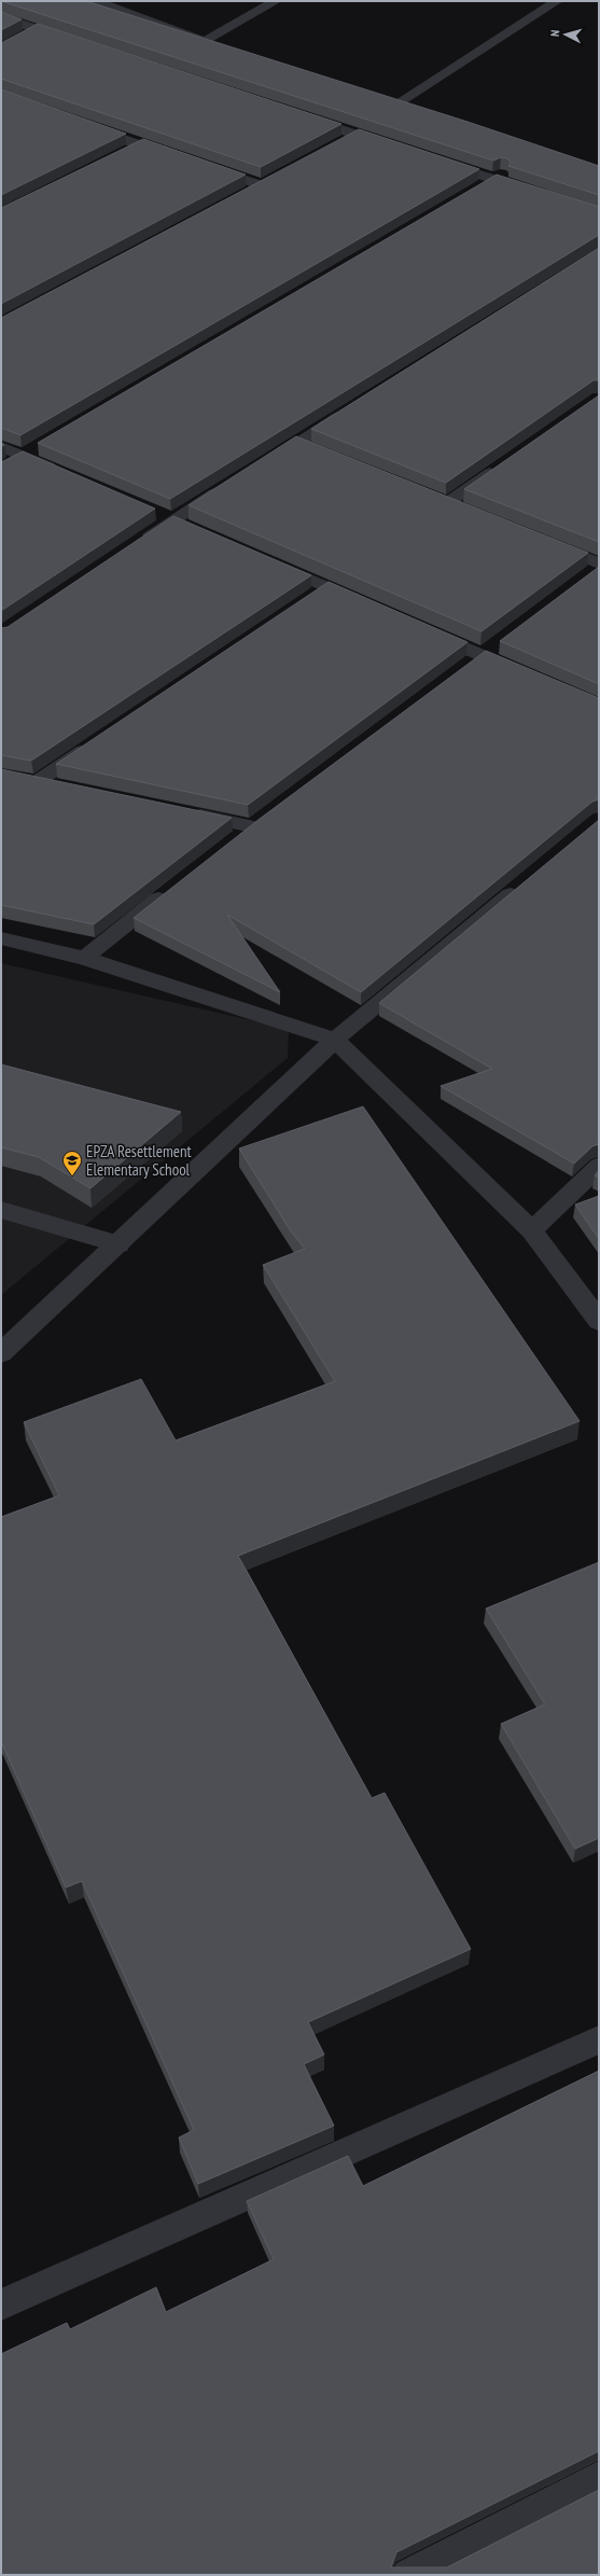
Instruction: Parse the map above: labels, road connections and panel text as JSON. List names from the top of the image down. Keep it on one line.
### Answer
{"places":{"school or university":["EPZA Resettlement Elementary School"]},"north":"left"}
